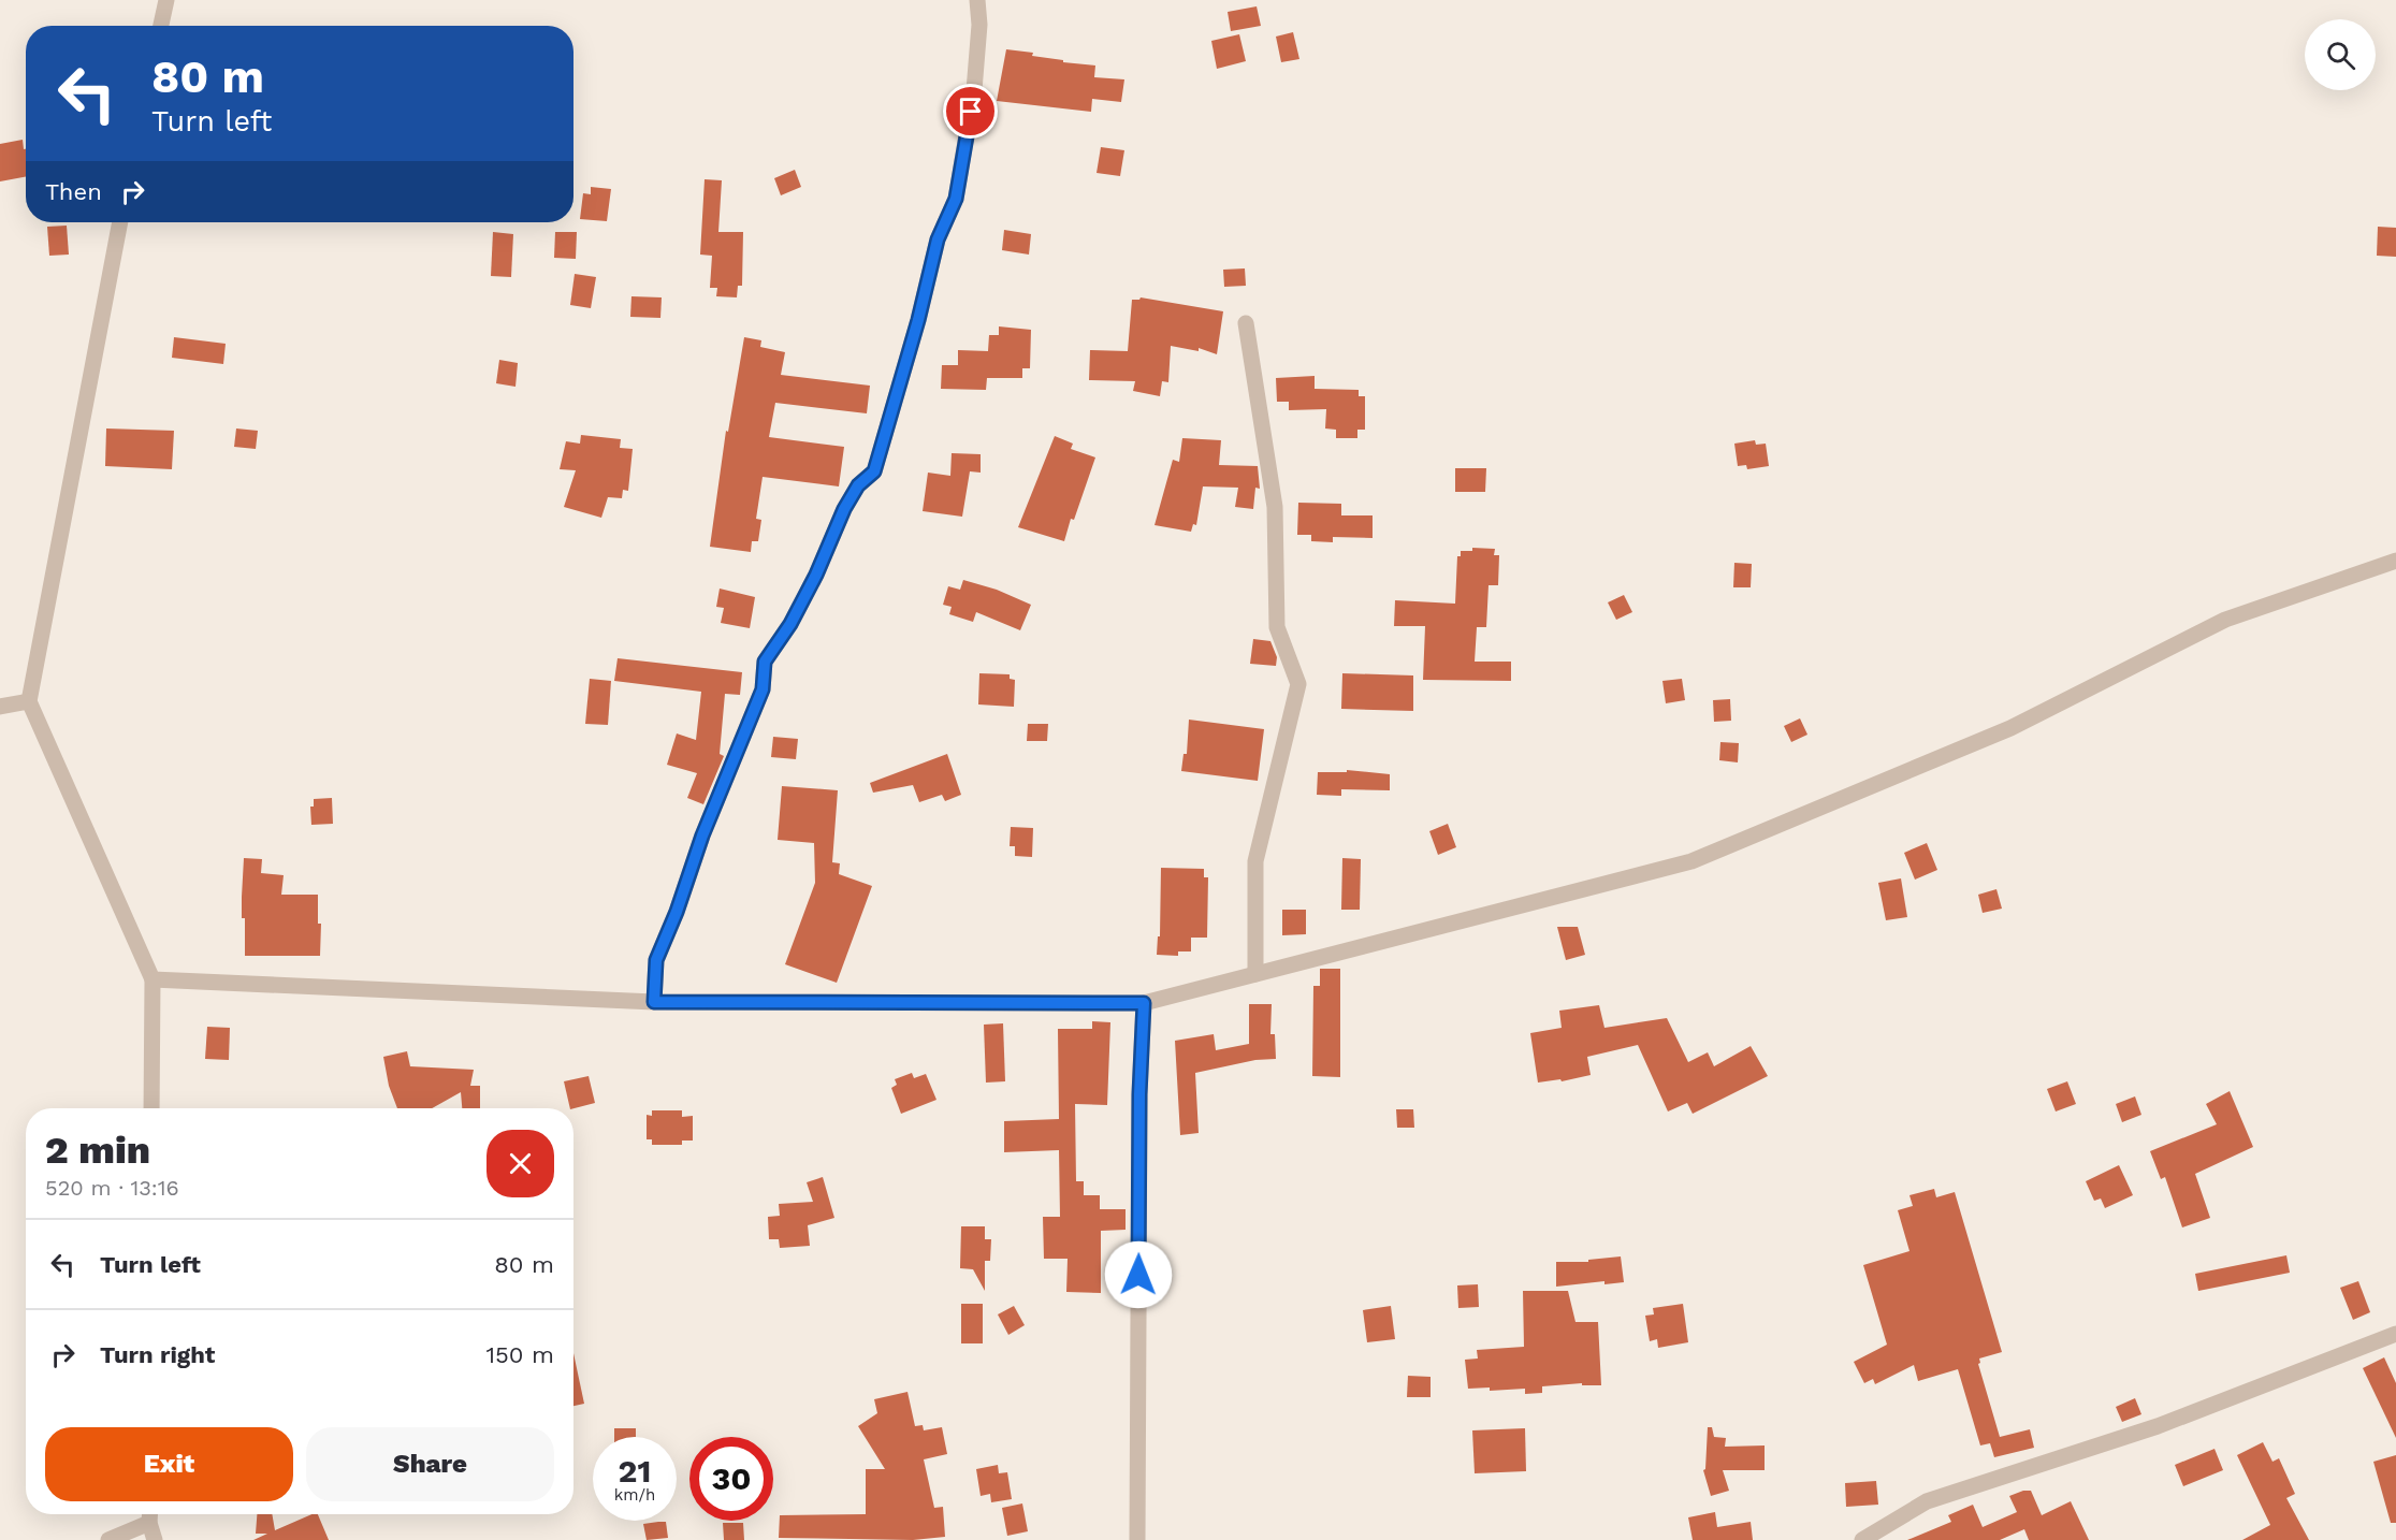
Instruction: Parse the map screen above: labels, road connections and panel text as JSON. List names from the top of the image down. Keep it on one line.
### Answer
{"page":{"turn":["80 m","Turn left"],"then":"Then","heading":["2 min","520 m · 13:16"],"list":[{"name":"Turn left","value":"80 m"},{"name":"Turn right","value":"150 m"}],"buttons":["Exit","Share"],"speed":"21 km/h","limit":"30"}}
